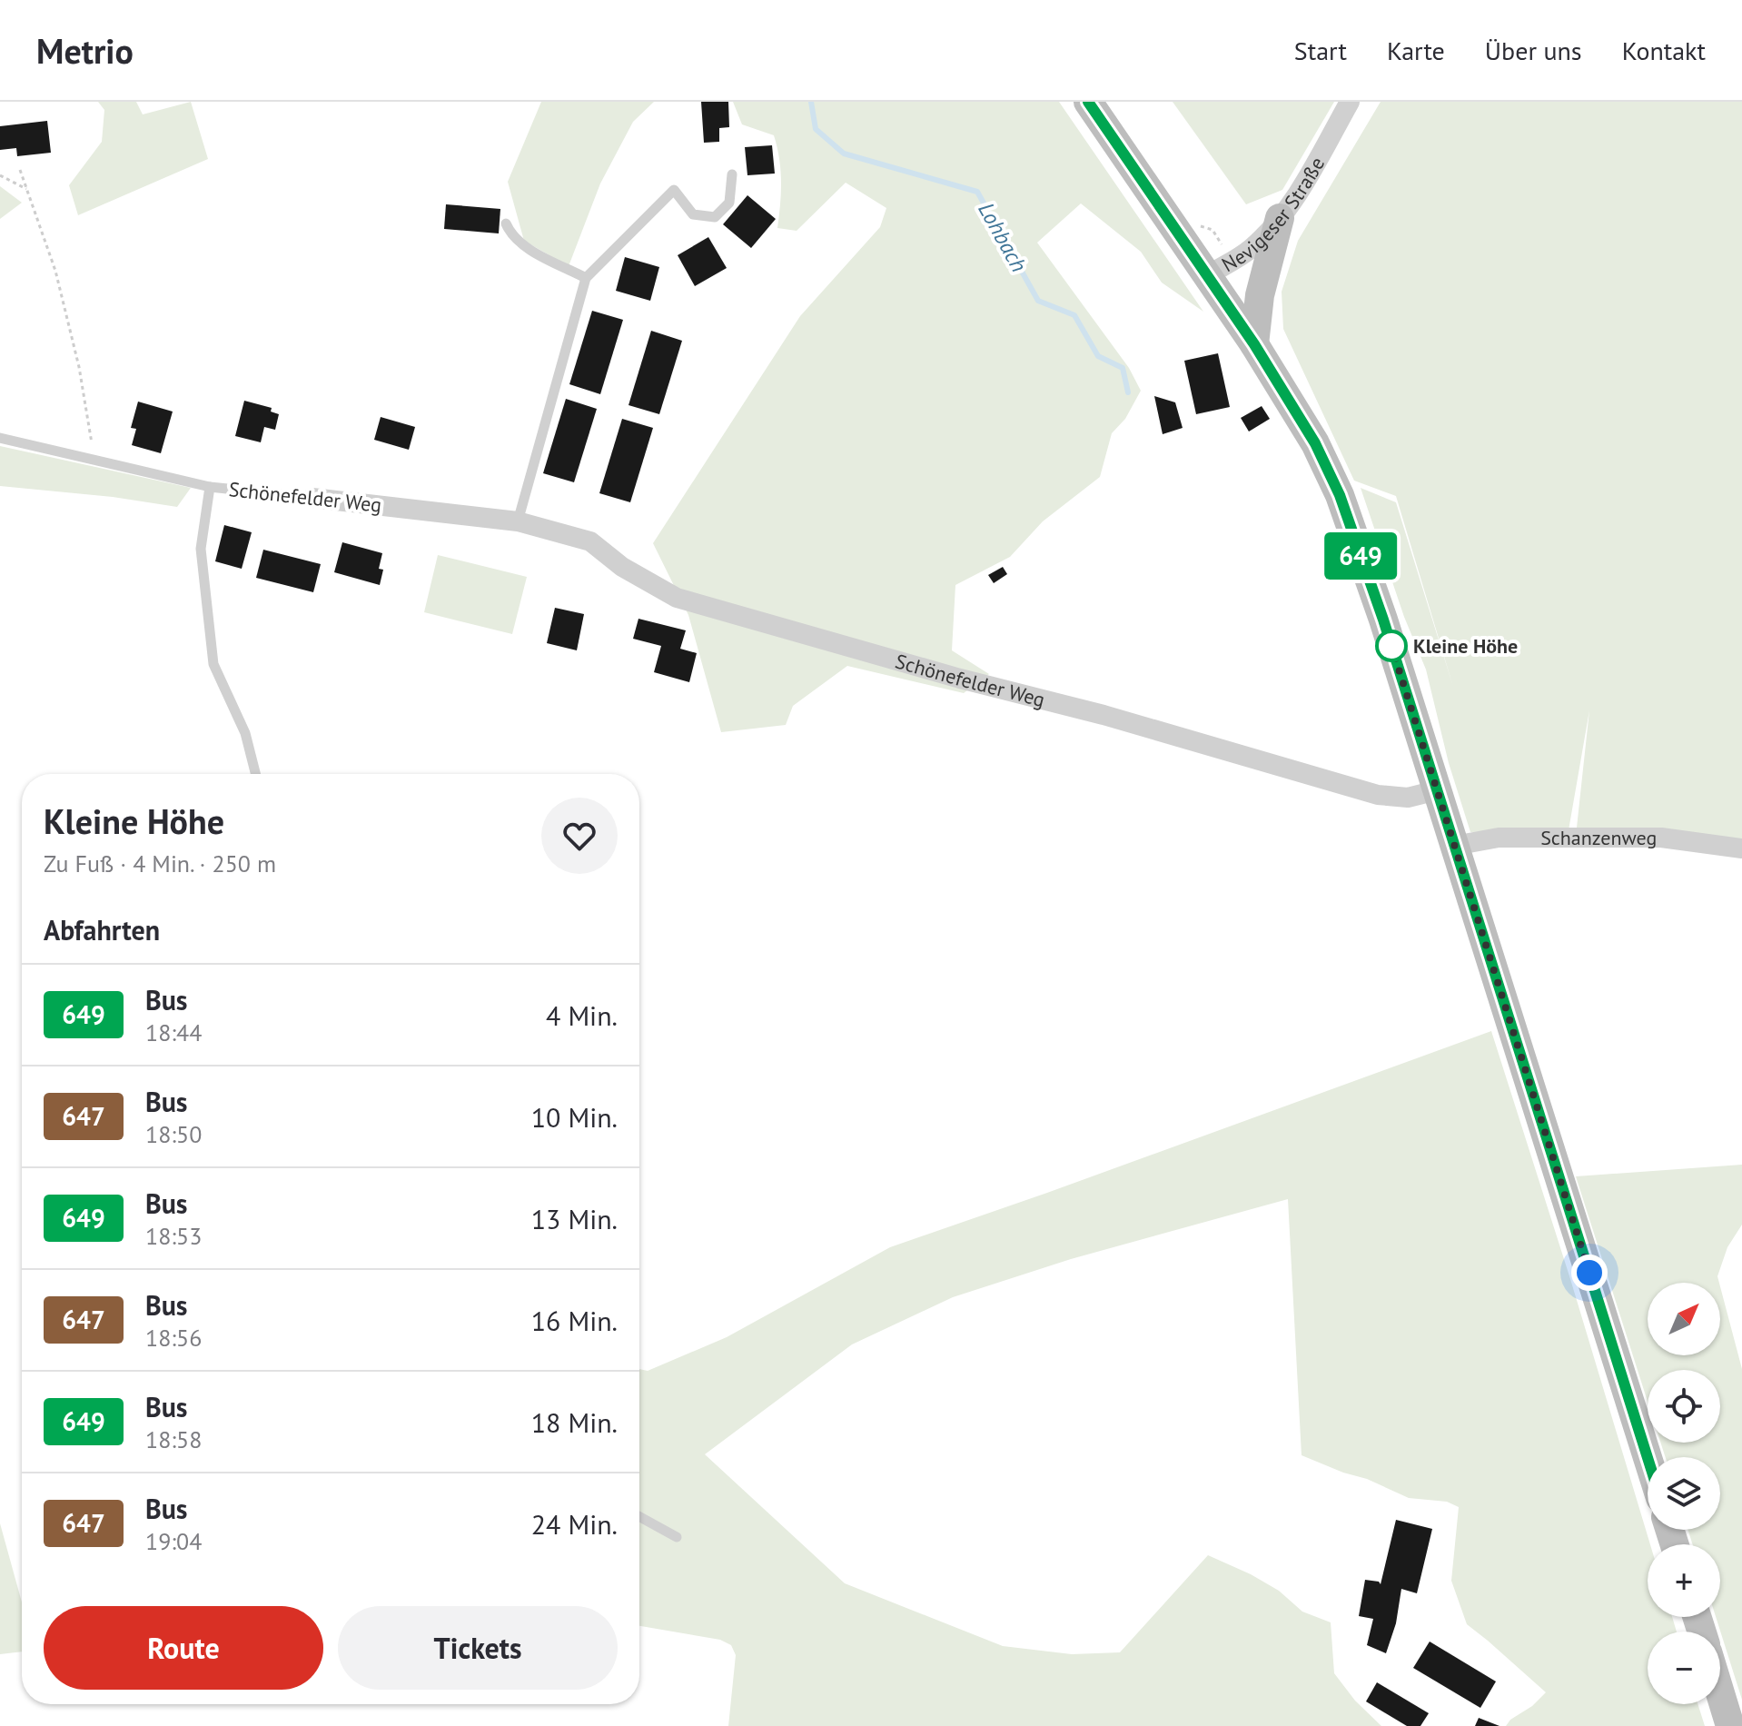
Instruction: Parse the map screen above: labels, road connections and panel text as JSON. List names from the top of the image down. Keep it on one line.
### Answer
{"streets":{"main road":["Nevigeser Straße"],"street":["Schönefelder Weg","Schanzenweg"]},"crossings":[["Nevigeser Straße","Schönefelder Weg"],["Nevigeser Straße","Schanzenweg"]],"water":["Lohbach"],"places":["Kleine Höhe"],"lines":["bus line 649"],"north":"top right","page":{"header":"Metrio","nav":["Start","Karte","Über uns","Kontakt"],"on_map":"649","heading":[["Kleine Höhe","Zu Fuß · 4 Min. · 250 m"],"Abfahrten"],"list":[{"mark":"649","name":"Bus","note":"18:44","value":"4 Min."},{"mark":"647","name":"Bus","note":"18:50","value":"10 Min."},{"mark":"649","name":"Bus","note":"18:53","value":"13 Min."},{"mark":"647","name":"Bus","note":"18:56","value":"16 Min."},{"mark":"649","name":"Bus","note":"18:58","value":"18 Min."},{"mark":"647","name":"Bus","note":"19:04","value":"24 Min."}],"map_buttons":["+","−"],"buttons":["Route","Tickets"]}}
